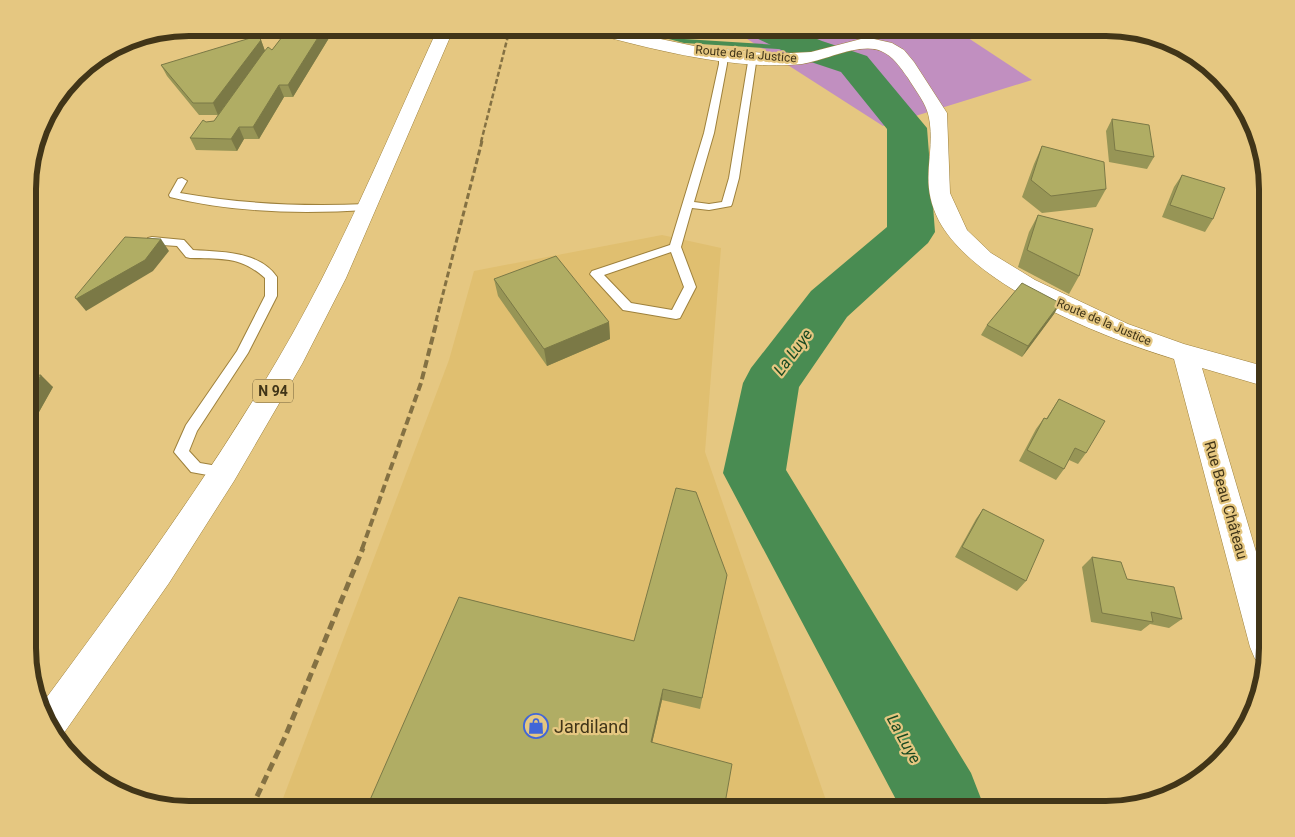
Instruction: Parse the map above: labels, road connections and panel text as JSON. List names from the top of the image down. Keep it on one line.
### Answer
{"streets":{"street":["Route de la Justice","N 94","Rue Beau Château"]},"crossings":[["Route de la Justice","Rue Beau Château"]],"water":["La Luye"],"places":{"shop":["Jardiland"]}}
